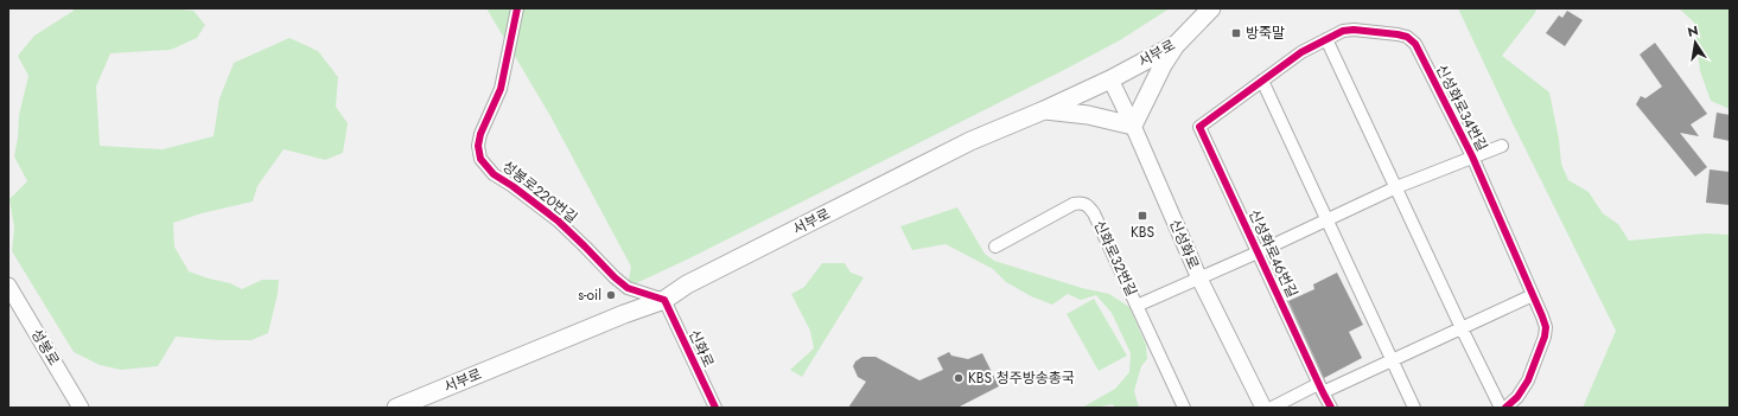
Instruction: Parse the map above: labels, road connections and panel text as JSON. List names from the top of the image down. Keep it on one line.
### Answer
{"streets":{"main road":["서부로"],"street":["신성화로34번길","성봉로220번길","신성화로","신성화로46번길","신화로32번길","성봉로","신화로"]},"crossings":[["서부로","성봉로220번길"],["서부로","신성화로"],["서부로","신화로"],["신성화로34번길","신성화로46번길"],["성봉로220번길","신화로"],["신성화로","신성화로46번길"],["신성화로46번길","신화로32번길"]],"places":{"transit":["방죽말","KBS"],"other":["s-oil","KBS 청주방송총국"]},"north":"top"}
